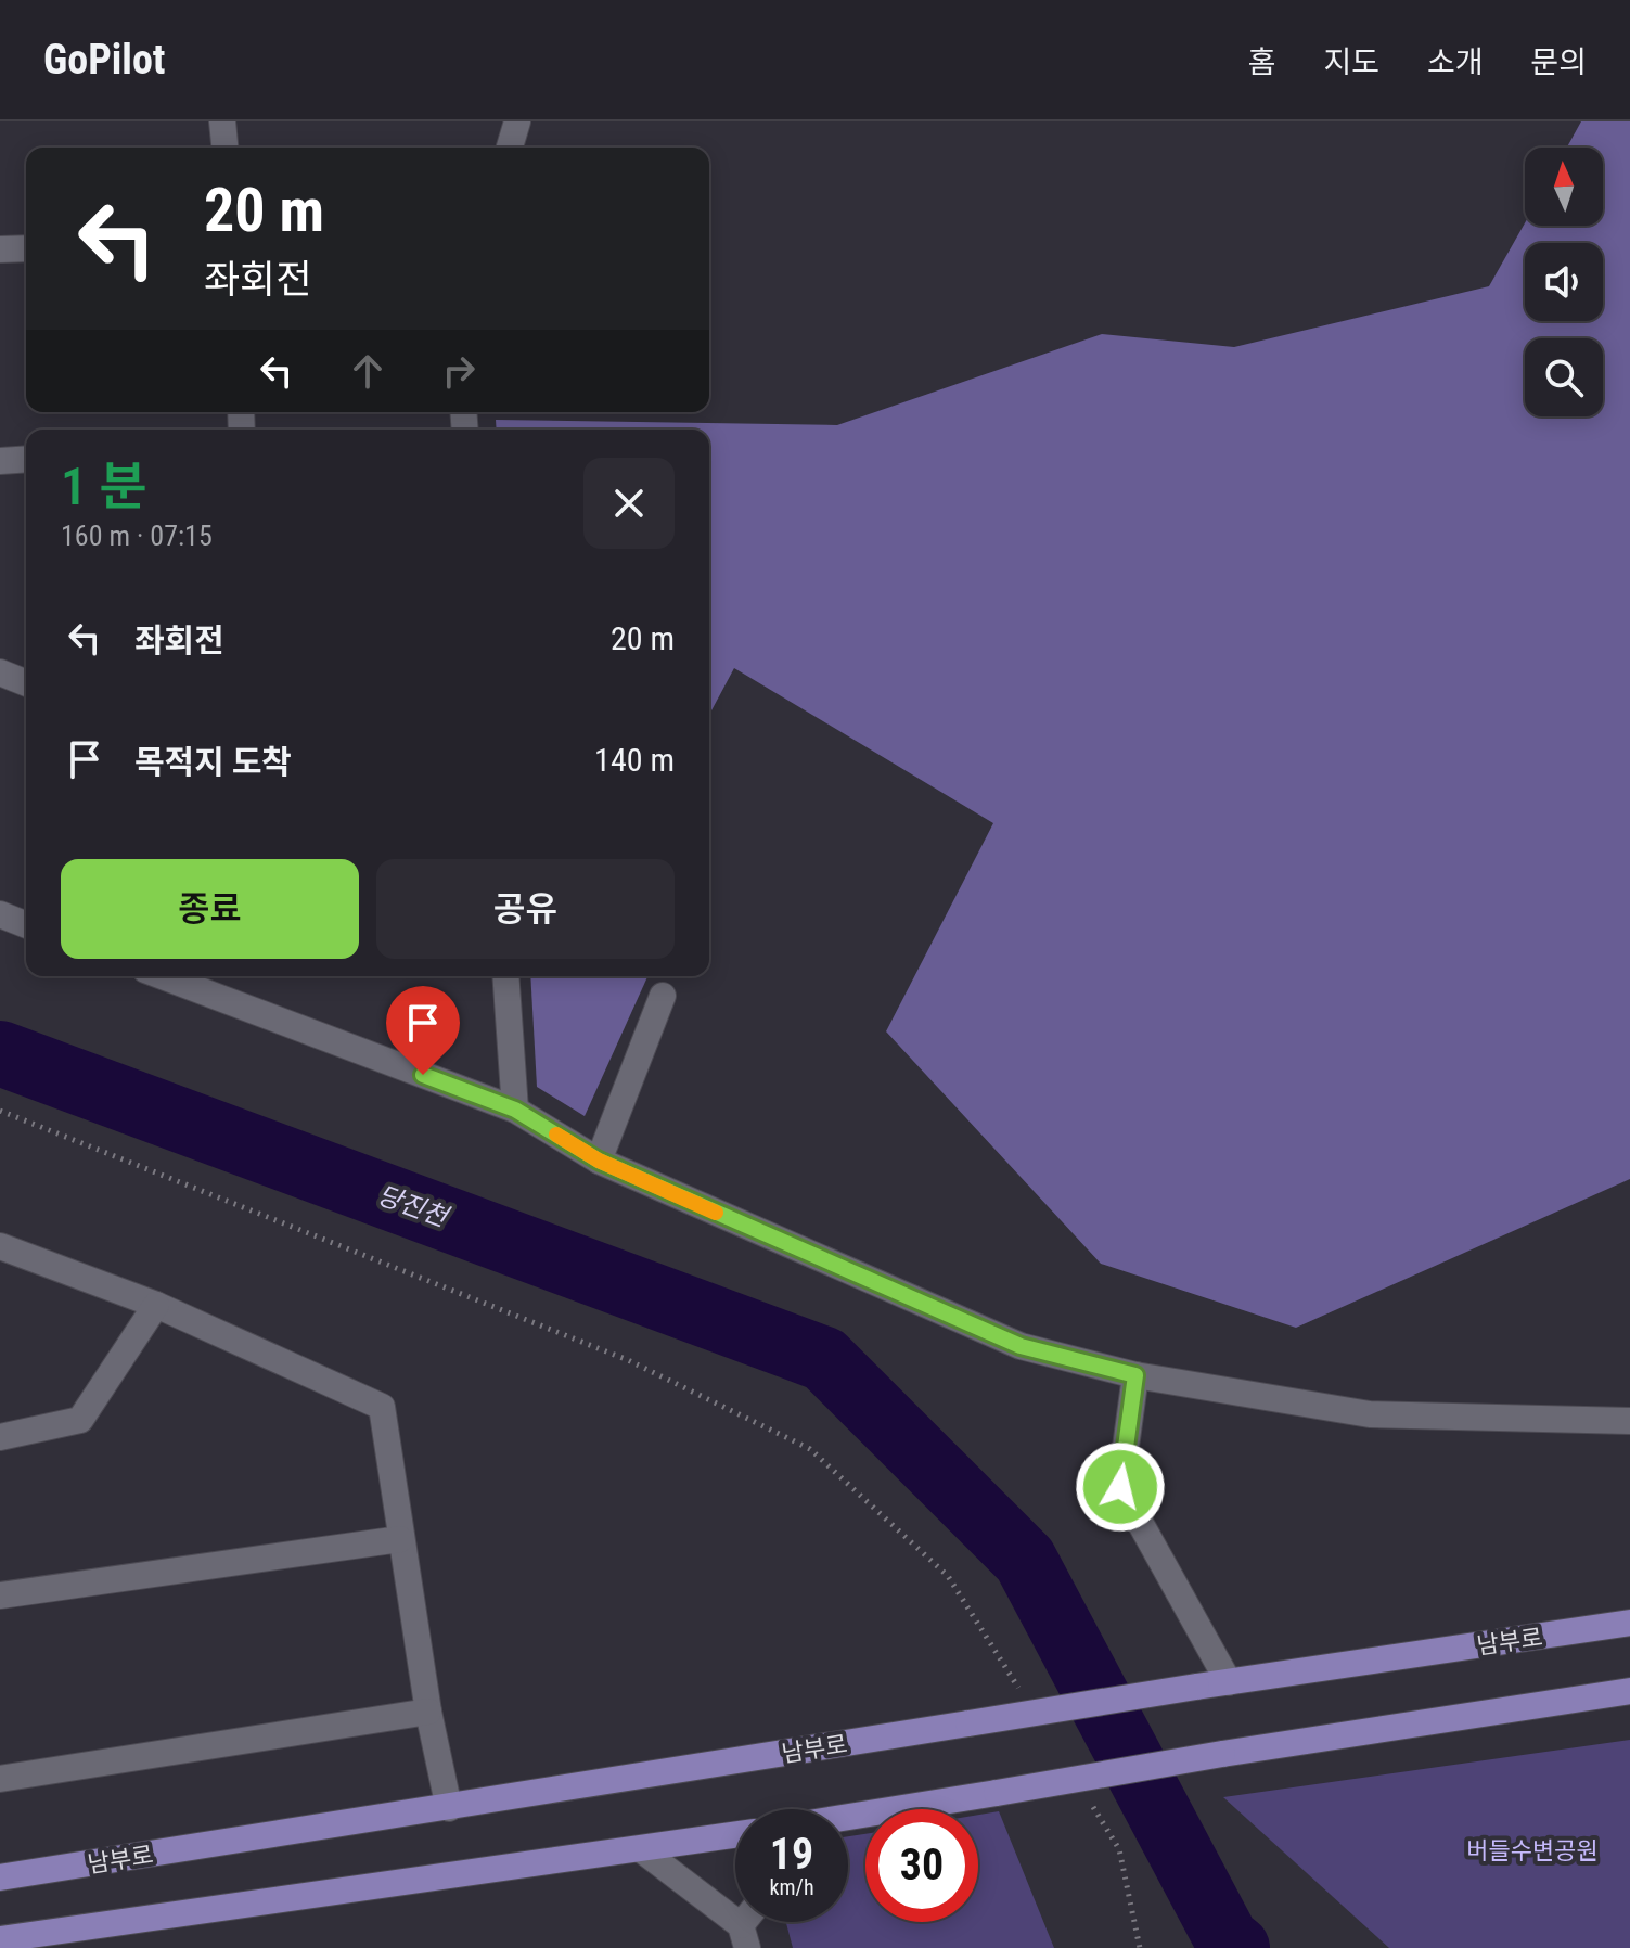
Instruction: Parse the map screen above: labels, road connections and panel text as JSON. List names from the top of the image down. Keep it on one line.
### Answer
{"streets":{"main road":["남부로"]},"water":["당진천"],"parks":["버들수변공원"],"north":"top","page":{"header":"GoPilot","nav":["홈","지도","소개","문의"],"turn":["20 m","좌회전"],"heading":["1 분","160 m · 07:15"],"list":[{"name":"좌회전","value":"20 m"},{"name":"목적지 도착","value":"140 m"}],"buttons":["종료","공유"],"speed":"19 km/h","limit":"30"}}
